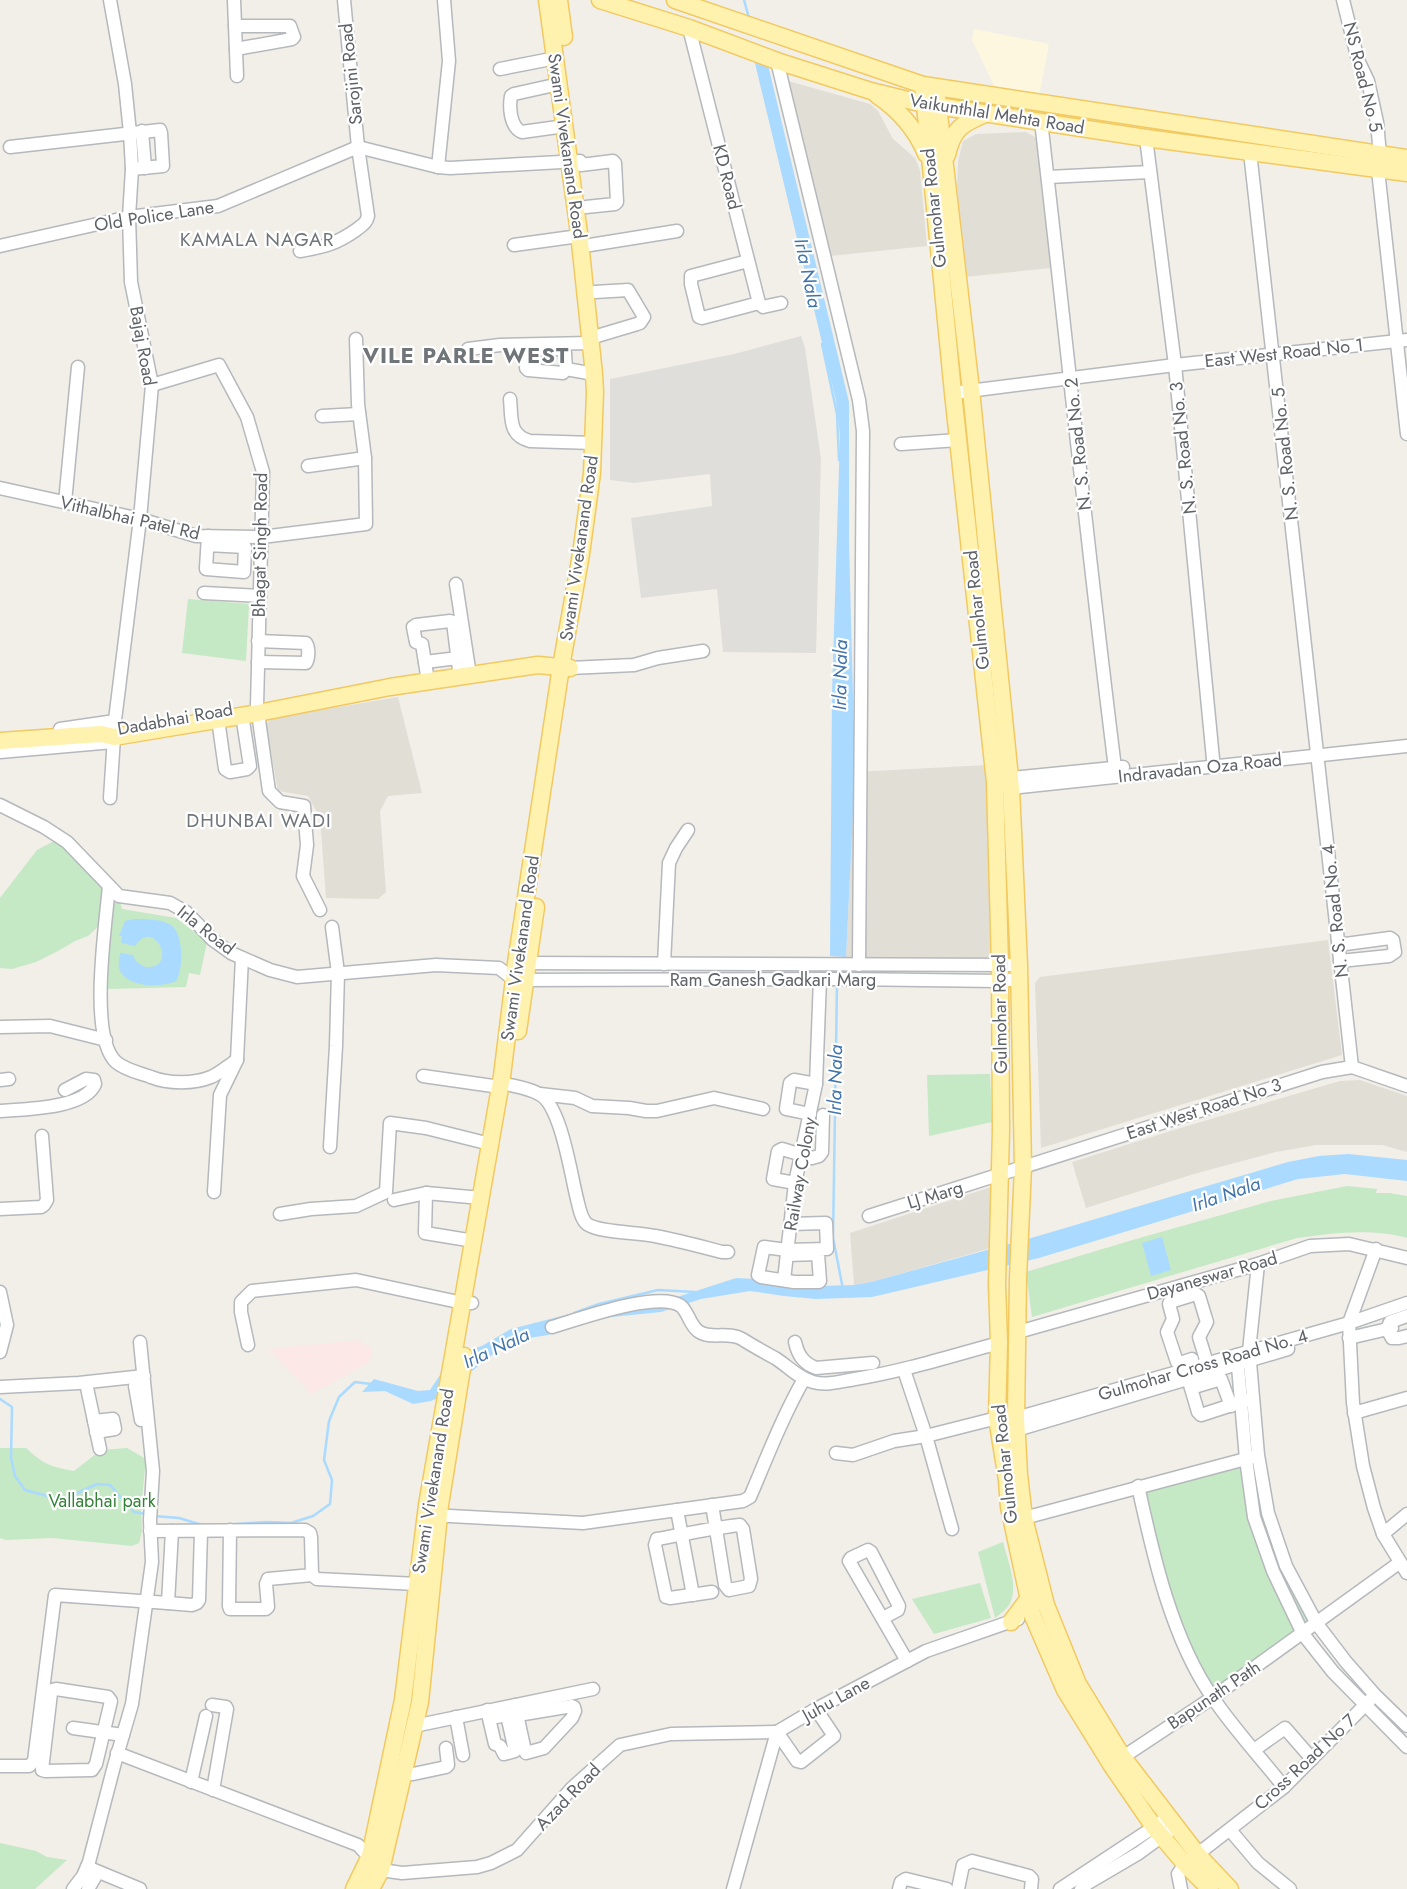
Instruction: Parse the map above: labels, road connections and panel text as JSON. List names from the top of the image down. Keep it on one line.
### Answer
{"streets":{"main road":["Vaikunthlal Mehta Road","Swami Vivekanand Road","Gulmohar Road","Dadabhai Road"],"street":["Sarojini Road","NS Road No 5","KD Road","Old Police Lane","Bajaj Road","East West Road No 1","N. S. Road No. 2","N. S. Road No. 3","N. S. Road No. 5","Vithalbhai Patel Rd","Bhagat Singh Road","Indravadan Oza Road","N. S. Road No. 4","Irla Road","Ram Ganesh Gadkari Marg","East West Road No 3","Railway Colony","LJ Marg","Dayaneswar Road","Gulmohar Cross Road No. 4","Bapunath Path","Juhu Lane","Cross Road No 7","Azad Road"]},"crossings":[["Sarojini Road","Old Police Lane"],["NS Road No 5","Vaikunthlal Mehta Road"],["Vaikunthlal Mehta Road","KD Road"],["Vaikunthlal Mehta Road","Gulmohar Road"],["Vaikunthlal Mehta Road","N. S. Road No. 2"],["Vaikunthlal Mehta Road","N. S. Road No. 3"],["Vaikunthlal Mehta Road","N. S. Road No. 5"],["Swami Vivekanand Road","Dadabhai Road"],["Swami Vivekanand Road","Ram Ganesh Gadkari Marg"],["Swami Vivekanand Road","Azad Road"],["Gulmohar Road","East West Road No 1"],["Gulmohar Road","Indravadan Oza Road"],["Gulmohar Road","Ram Ganesh Gadkari Marg"],["Gulmohar Road","East West Road No 3"],["Gulmohar Road","LJ Marg"],["Gulmohar Road","Dayaneswar Road"],["Gulmohar Road","Gulmohar Cross Road No. 4"],["Gulmohar Road","Bapunath Path"],["Gulmohar Road","Juhu Lane"],["Gulmohar Road","Cross Road No 7"],["Old Police Lane","Bajaj Road"],["Bajaj Road","Vithalbhai Patel Rd"],["Bajaj Road","Bhagat Singh Road"],["Bajaj Road","Dadabhai Road"],["East West Road No 1","N. S. Road No. 2"],["East West Road No 1","N. S. Road No. 3"],["East West Road No 1","N. S. Road No. 5"],["N. S. Road No. 2","Indravadan Oza Road"],["N. S. Road No. 3","Indravadan Oza Road"],["N. S. Road No. 5","Indravadan Oza Road"],["N. S. Road No. 5","N. S. Road No. 4"],["Vithalbhai Patel Rd","Bhagat Singh Road"],["Bhagat Singh Road","Dadabhai Road"],["Indravadan Oza Road","N. S. Road No. 4"],["N. S. Road No. 4","East West Road No 3"],["Irla Road","Ram Ganesh Gadkari Marg"],["Ram Ganesh Gadkari Marg","Railway Colony"],["East West Road No 3","LJ Marg"],["Juhu Lane","Azad Road"]],"districts":["KAMALA NAGAR","VILE PARLE WEST","DHUNBAI WADI"],"water":["Irla Nala"],"parks":["Vallabhai park"]}
